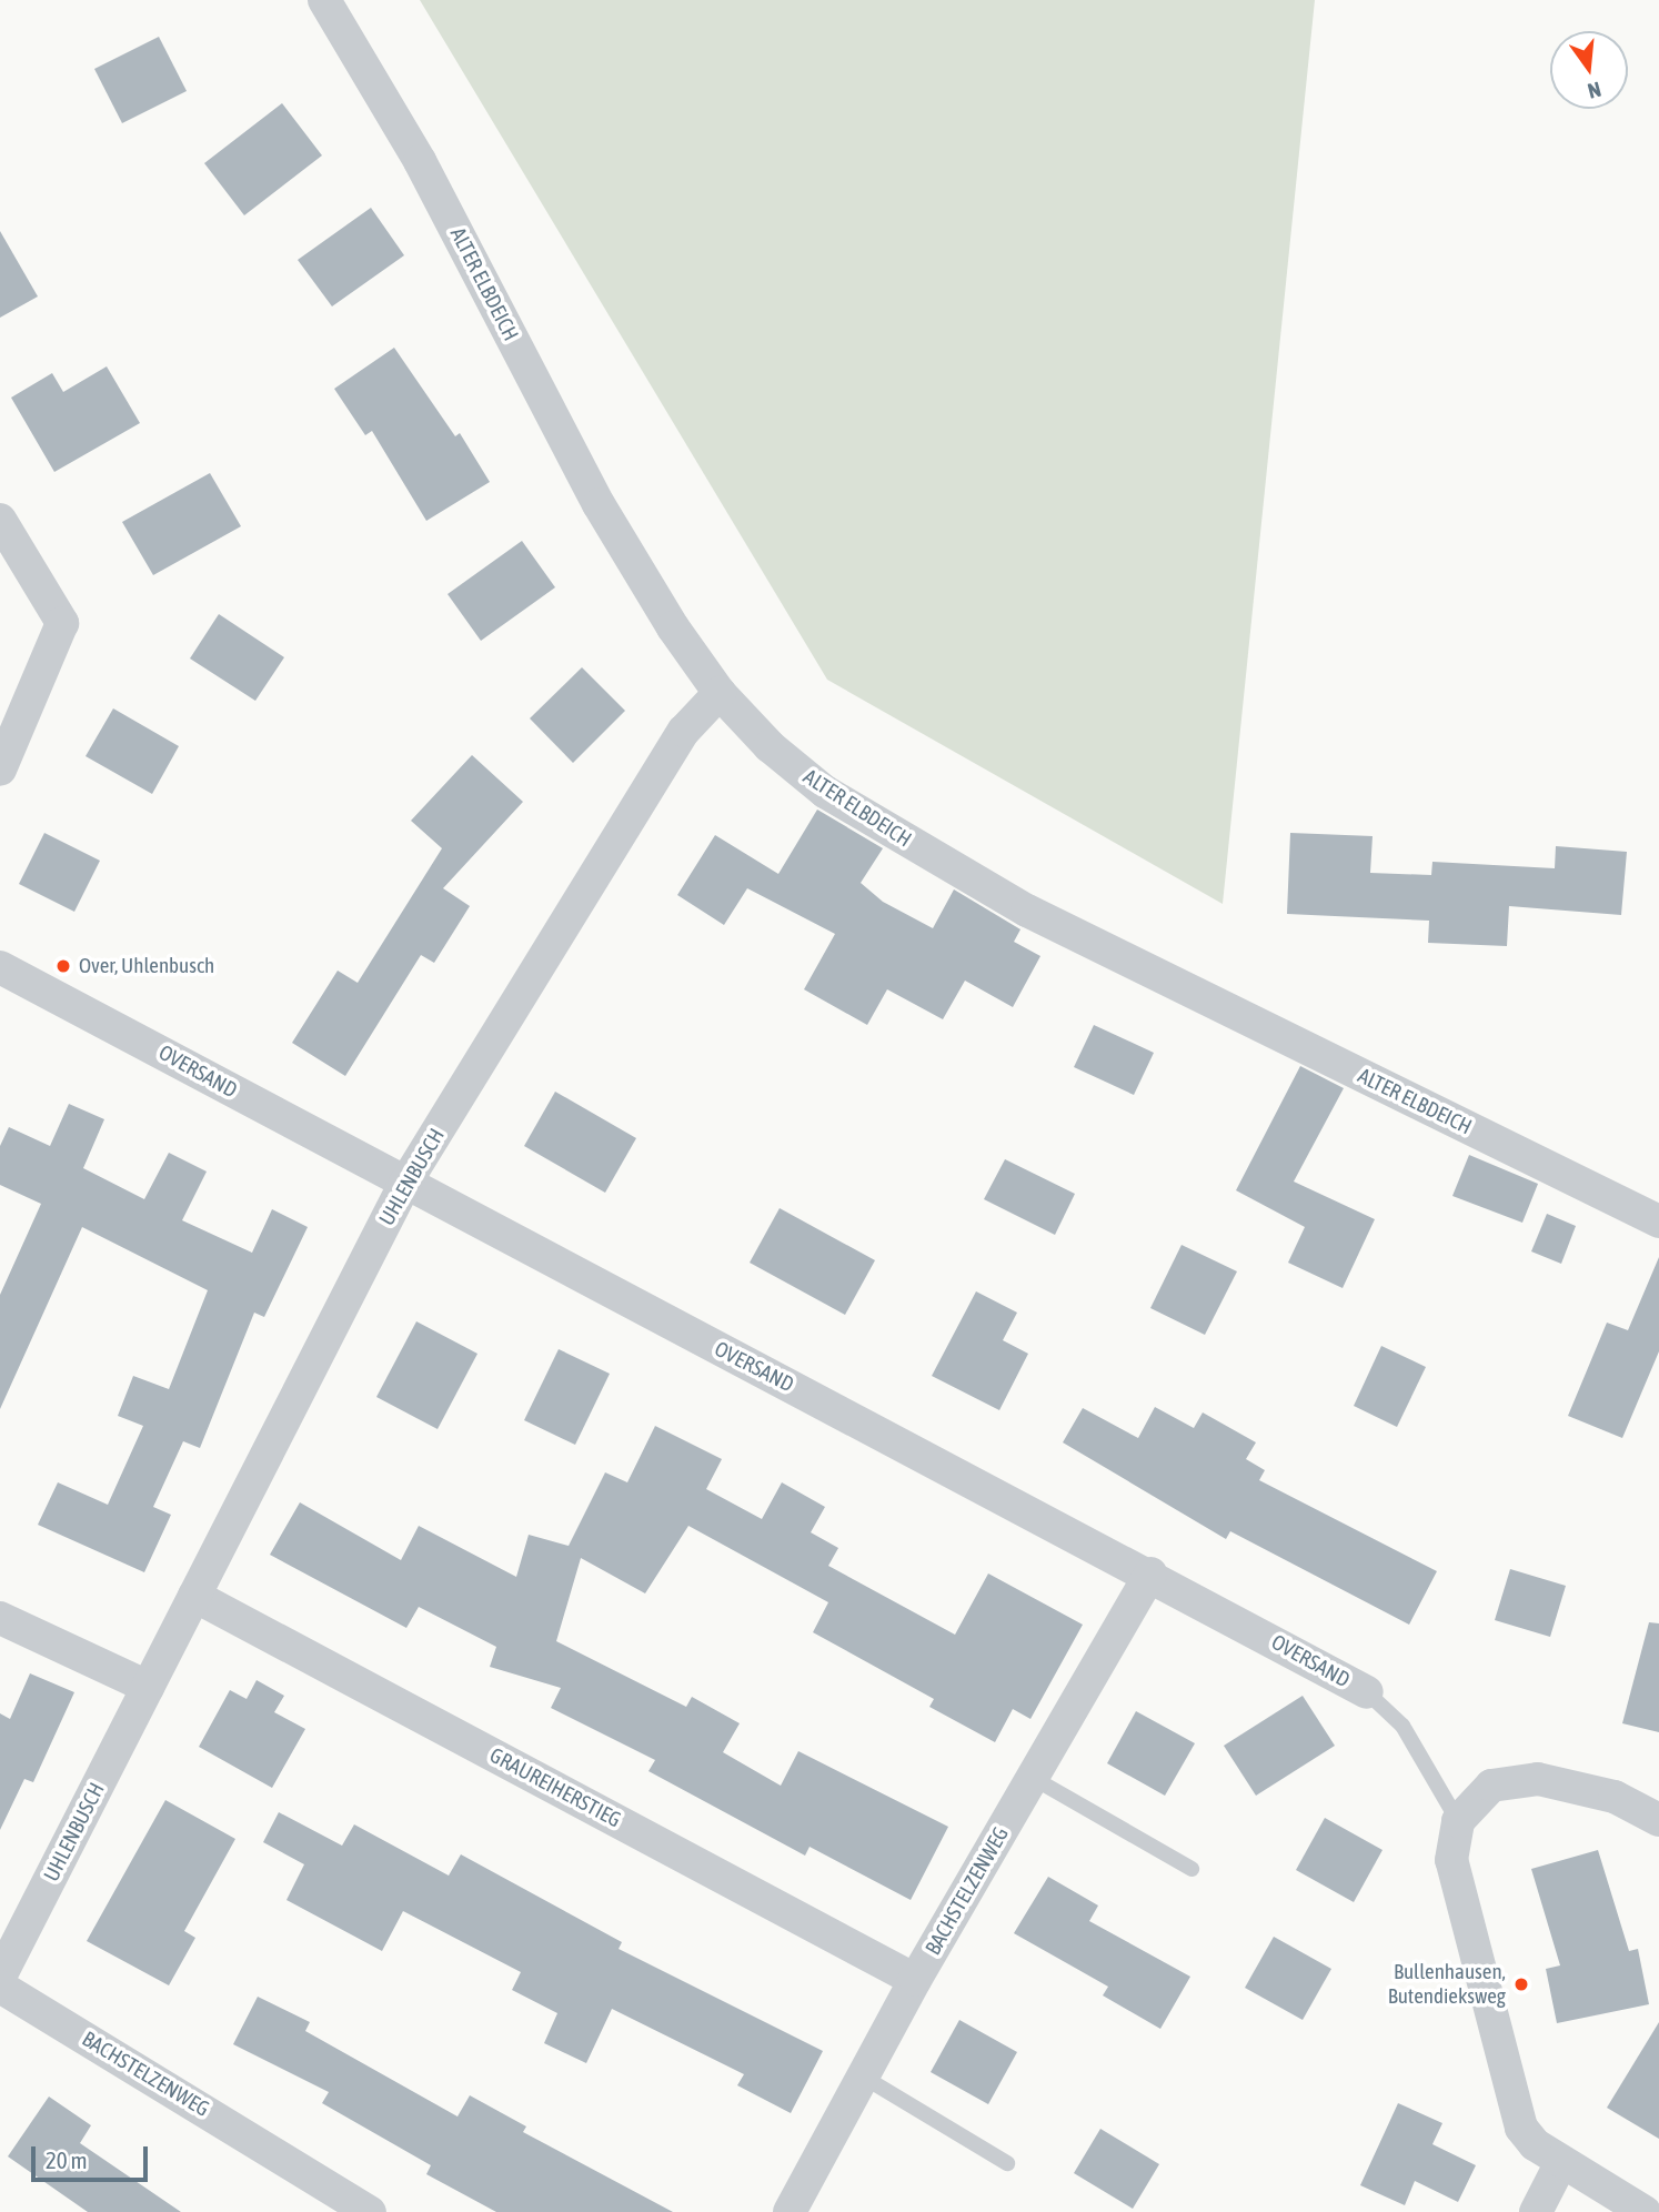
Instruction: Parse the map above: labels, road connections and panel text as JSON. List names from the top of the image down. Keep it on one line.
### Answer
{"streets":{"street":["ALTER ELBDEICH","OVERSAND","UHLENBUSCH","GRAUREIHERSTIEG","BACHSTELZENWEG"]},"crossings":[["ALTER ELBDEICH","UHLENBUSCH"],["OVERSAND","UHLENBUSCH"],["OVERSAND","BACHSTELZENWEG"],["UHLENBUSCH","GRAUREIHERSTIEG"],["GRAUREIHERSTIEG","BACHSTELZENWEG"]],"places":["Over, Uhlenbusch","Bullenhausen, Butendieksweg"],"scale_bar":"20 m","north":"bottom"}
